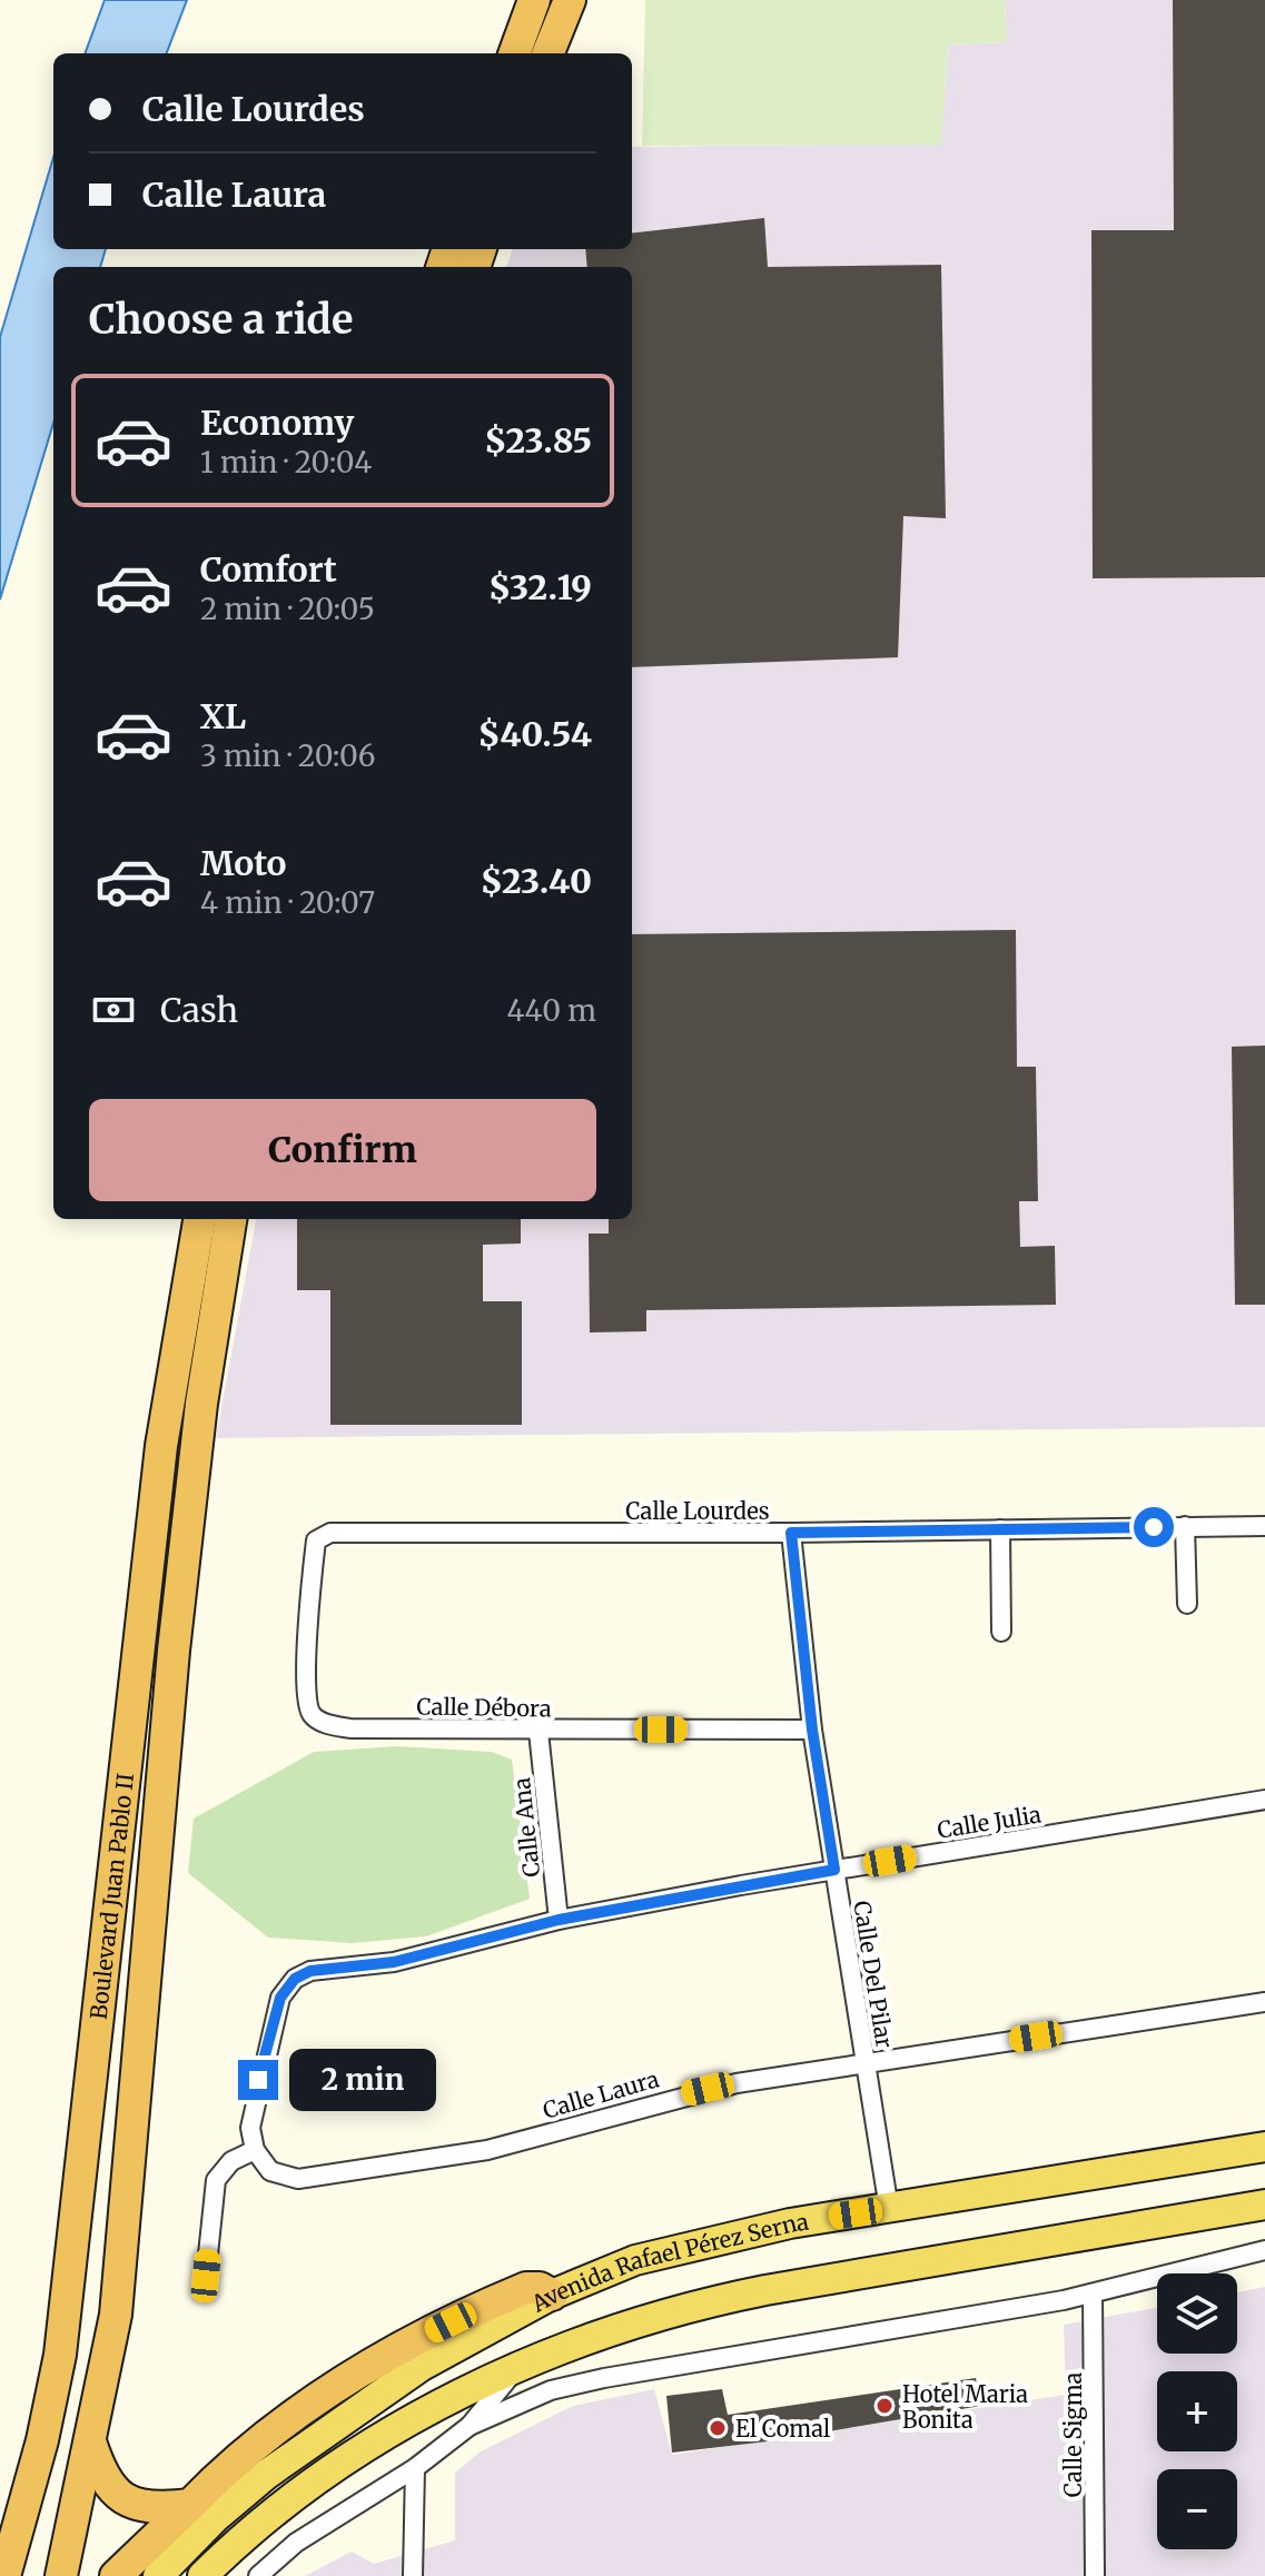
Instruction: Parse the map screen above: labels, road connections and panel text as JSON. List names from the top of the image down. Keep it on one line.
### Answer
{"streets":{"highway":["Boulevard Juan Pablo II"],"main road":["Avenida Rafael Pérez Serna"],"street":["Calle Lourdes","Calle Débora","Calle Julia","Calle Ana","Calle Del Pilar","Calle Laura","Calle Sigma"]},"crossings":[["Calle Lourdes","Calle Débora"],["Calle Lourdes","Calle Del Pilar"],["Calle Débora","Calle Ana"],["Calle Débora","Calle Del Pilar"],["Calle Julia","Calle Ana"],["Calle Julia","Calle Del Pilar"],["Calle Julia","Calle Laura"],["Calle Del Pilar","Calle Laura"],["Calle Del Pilar","Avenida Rafael Pérez Serna"]],"places":["Hotel Maria Bonita","El Comal"],"page":{"banner":["Calle Lourdes","Calle Laura"],"heading":"Choose a ride","list":[{"name":"Economy","note":"1 min · 20:04","value":"$23.85"},{"name":"Comfort","note":"2 min · 20:05","value":"$32.19"},{"name":"XL","note":"3 min · 20:06","value":"$40.54"},{"name":"Moto","note":"4 min · 20:07","value":"$23.40"}],"pay":["Cash","440 m"],"buttons":"Confirm","bubble":"2 min","map_buttons":["+","−"]}}
